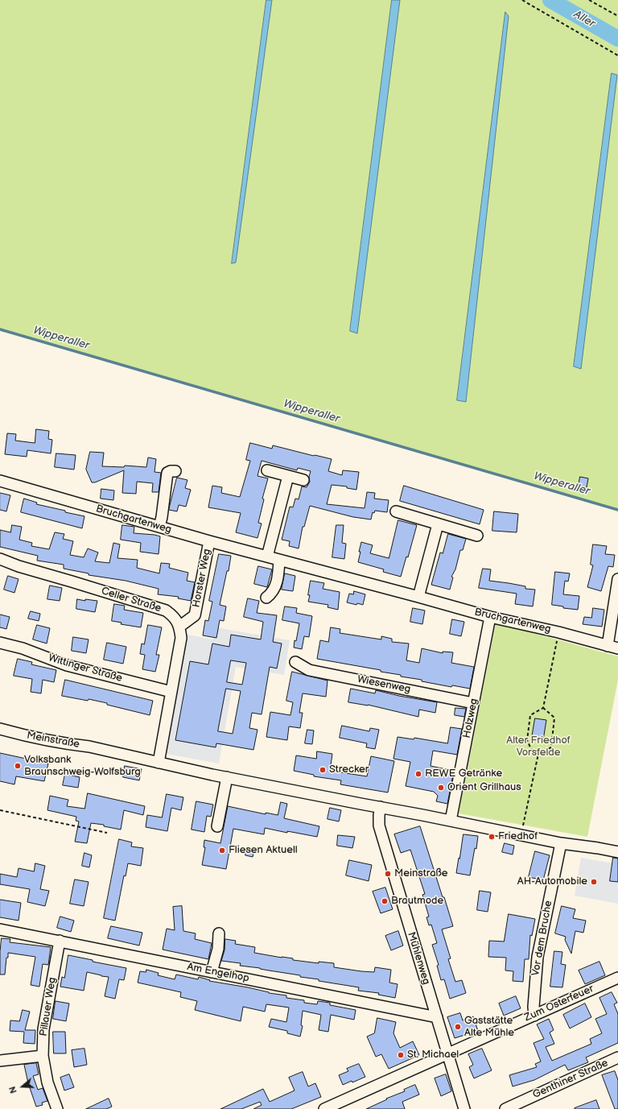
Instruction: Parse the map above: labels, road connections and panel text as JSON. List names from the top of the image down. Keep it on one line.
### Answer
{"streets":{"street":["Bruchgartenweg","Horster Weg","Celler Straße","Wittinger Straße","Wiesenweg","Holzweg","Meinstraße","Vor dem Bruche","Mühlenweg","Am Engelhop","Zum Osterfeuer","Pillauer Weg","Genthiner Straße"]},"crossings":[["Bruchgartenweg","Horster Weg"],["Bruchgartenweg","Holzweg"],["Horster Weg","Celler Straße"],["Wiesenweg","Holzweg"],["Holzweg","Meinstraße"],["Meinstraße","Vor dem Bruche"],["Meinstraße","Mühlenweg"],["Vor dem Bruche","Zum Osterfeuer"],["Mühlenweg","Am Engelhop"],["Mühlenweg","Zum Osterfeuer"],["Am Engelhop","Pillauer Weg"]],"water":["Aller","Wipperaller"],"parks":["Alter Friedhof Vorsfelde"],"places":["Volksbank Braunschweig-Wolfsburg","Strecker","REWE Getränke","Orient Grillhaus","Friedhof","Fliesen Aktuell","Meinstraße","AH-Automobile","Brautmode","Gaststätte Alte Mühle","St. Michael"],"north":"left"}
